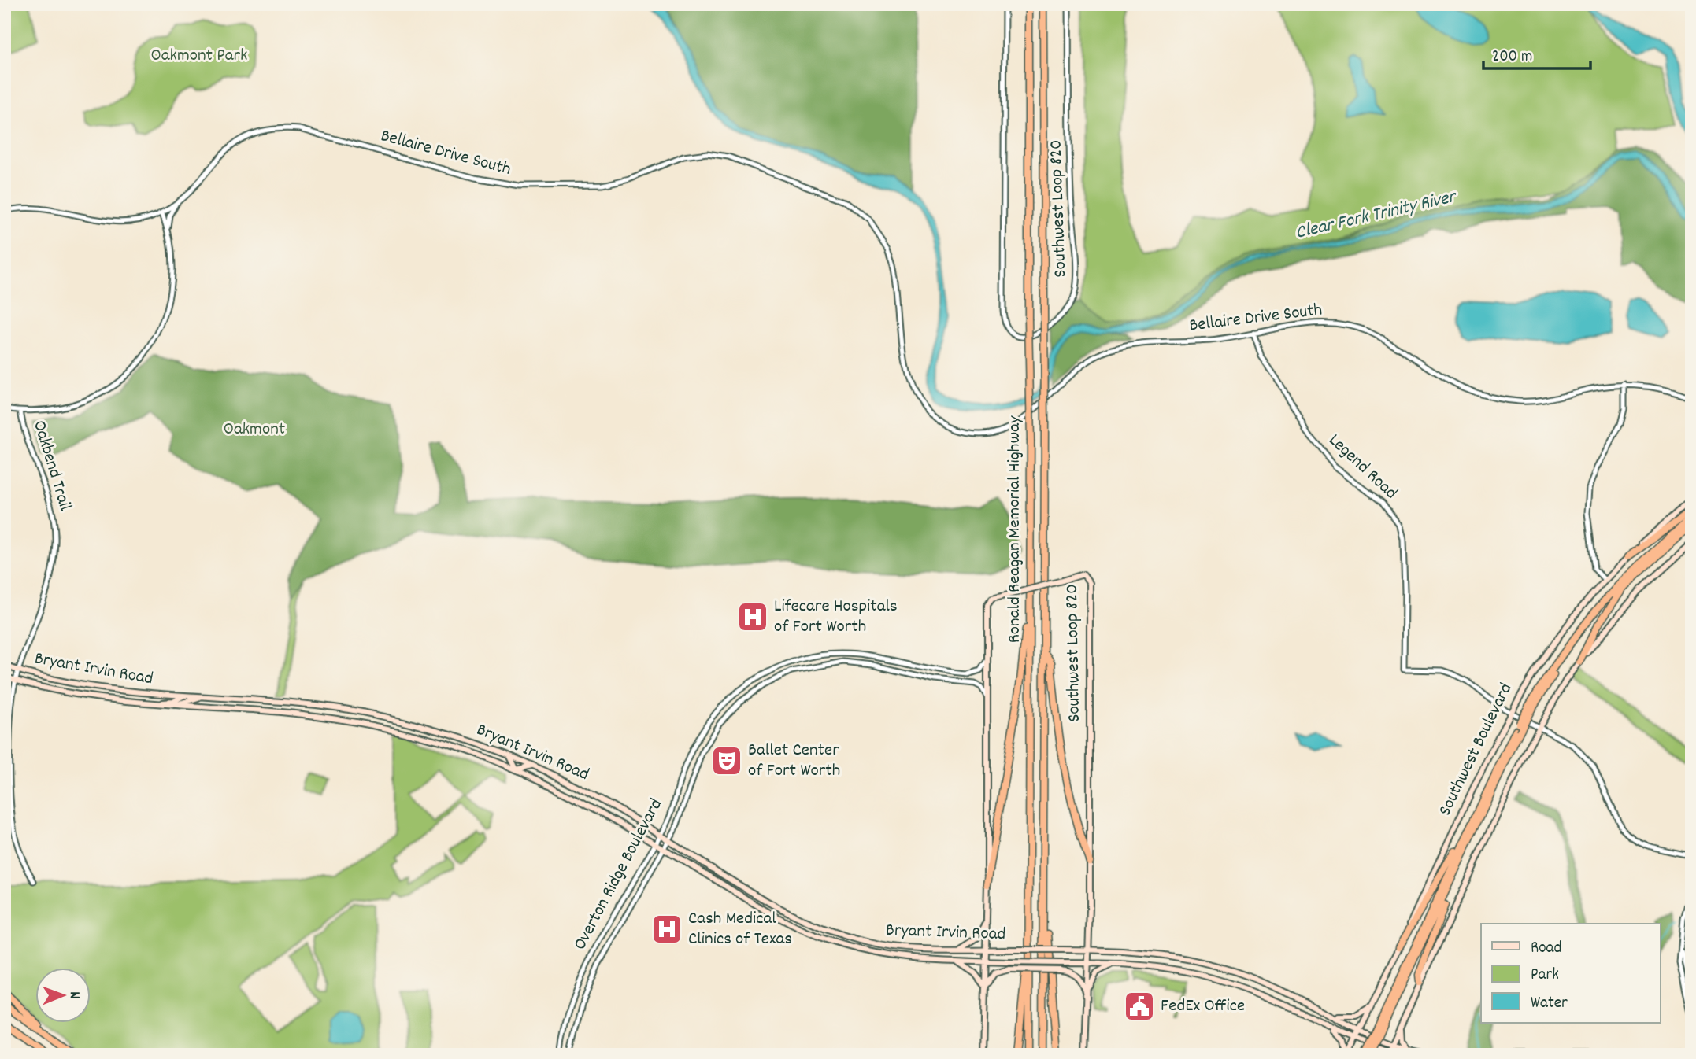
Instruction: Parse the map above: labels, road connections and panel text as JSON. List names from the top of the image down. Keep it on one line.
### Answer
{"streets":{"highway":["Ronald Reagan Memorial Highway","Southwest Boulevard"],"main road":["Southwest Loop 820","Bryant Irvin Road"],"street":["Bellaire Drive South","Oakbend Trail","Legend Road","Overton Ridge Boulevard"]},"crossings":[["Bellaire Drive South","Legend Road"],["Southwest Loop 820","Bryant Irvin Road"],["Southwest Loop 820","Overton Ridge Boulevard"],["Oakbend Trail","Bryant Irvin Road"],["Legend Road","Southwest Boulevard"],["Bryant Irvin Road","Southwest Boulevard"],["Bryant Irvin Road","Overton Ridge Boulevard"]],"water":["Clear Fork Trinity River"],"parks":["Oakmont Park","Oakmont"],"places":{"hospital":["Lifecare Hospitals of Fort Worth","Cash Medical Clinics of Texas"],"theatre":["Ballet Center of Fort Worth"],"public building":["FedEx Office"]},"legend":["Road","Park","Water"],"scale_bar":"200 m","north":"right"}
